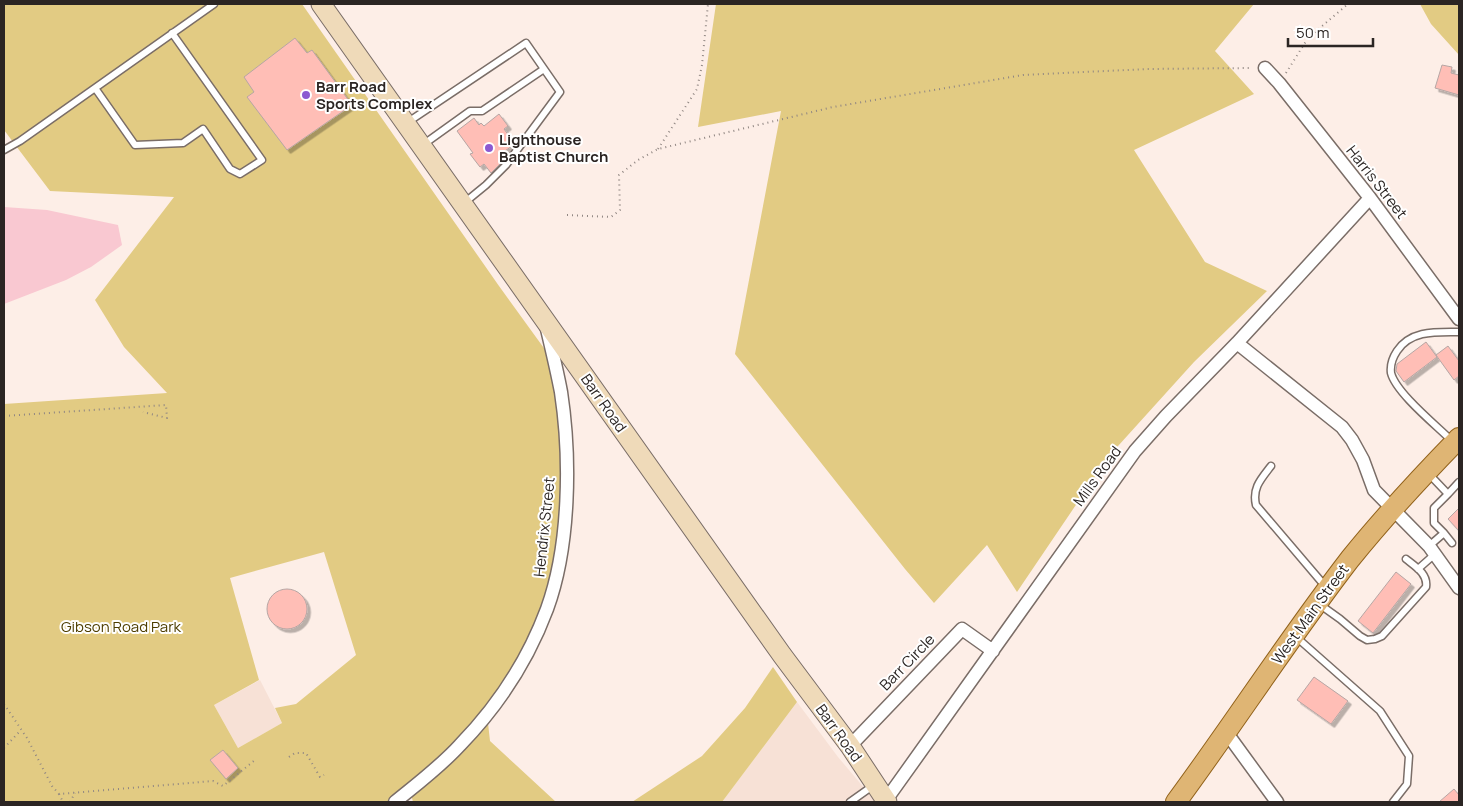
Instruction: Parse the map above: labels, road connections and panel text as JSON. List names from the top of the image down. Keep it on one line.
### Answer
{"streets":{"main road":["West Main Street"],"street":["Harris Street","Barr Road","Mills Road","Hendrix Street","Barr Circle"]},"crossings":[["Harris Street","Mills Road"],["Barr Road","Mills Road"],["Barr Road","Hendrix Street"],["Barr Road","Barr Circle"],["Mills Road","Barr Circle"]],"parks":["Gibson Road Park"],"places":["Barr Road Sports Complex","Lighthouse Baptist Church"],"scale_bar":"50 m"}
